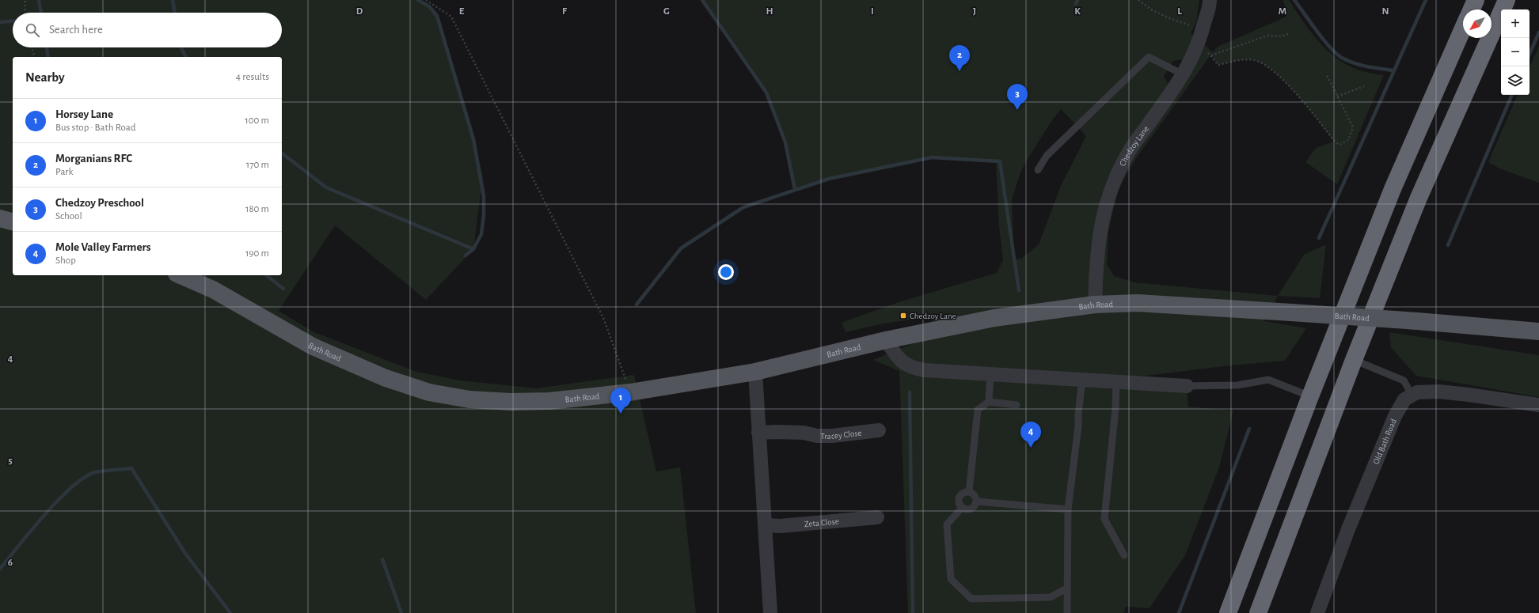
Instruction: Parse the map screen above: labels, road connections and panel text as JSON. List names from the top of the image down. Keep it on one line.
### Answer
{"streets":{"main road":["Bath Road"],"street":["Chedzoy Lane","Tracey Close","Old Bath Road","Zeta Close"]},"crossings":[["Chedzoy Lane","Bath Road"]],"places":{"transit":["Chedzoy Lane"]},"north":"bottom left","page":{"map_buttons":["+","−"],"search":"Search here","pins":["2","3","1","4"],"heading":["Nearby","4 results"],"list":[{"mark":"1","name":"Horsey Lane","note":"Bus stop · Bath Road","value":"100 m"},{"mark":"2","name":"Morganians RFC","note":"Park","value":"170 m"},{"mark":"3","name":"Chedzoy Preschool","note":"School","value":"180 m"},{"mark":"4","name":"Mole Valley Farmers","note":"Shop","value":"190 m"}]},"grid":{"columns":["D","E","F","G","H","I","J","K","L","M","N"],"rows":["4","5","6"]}}
